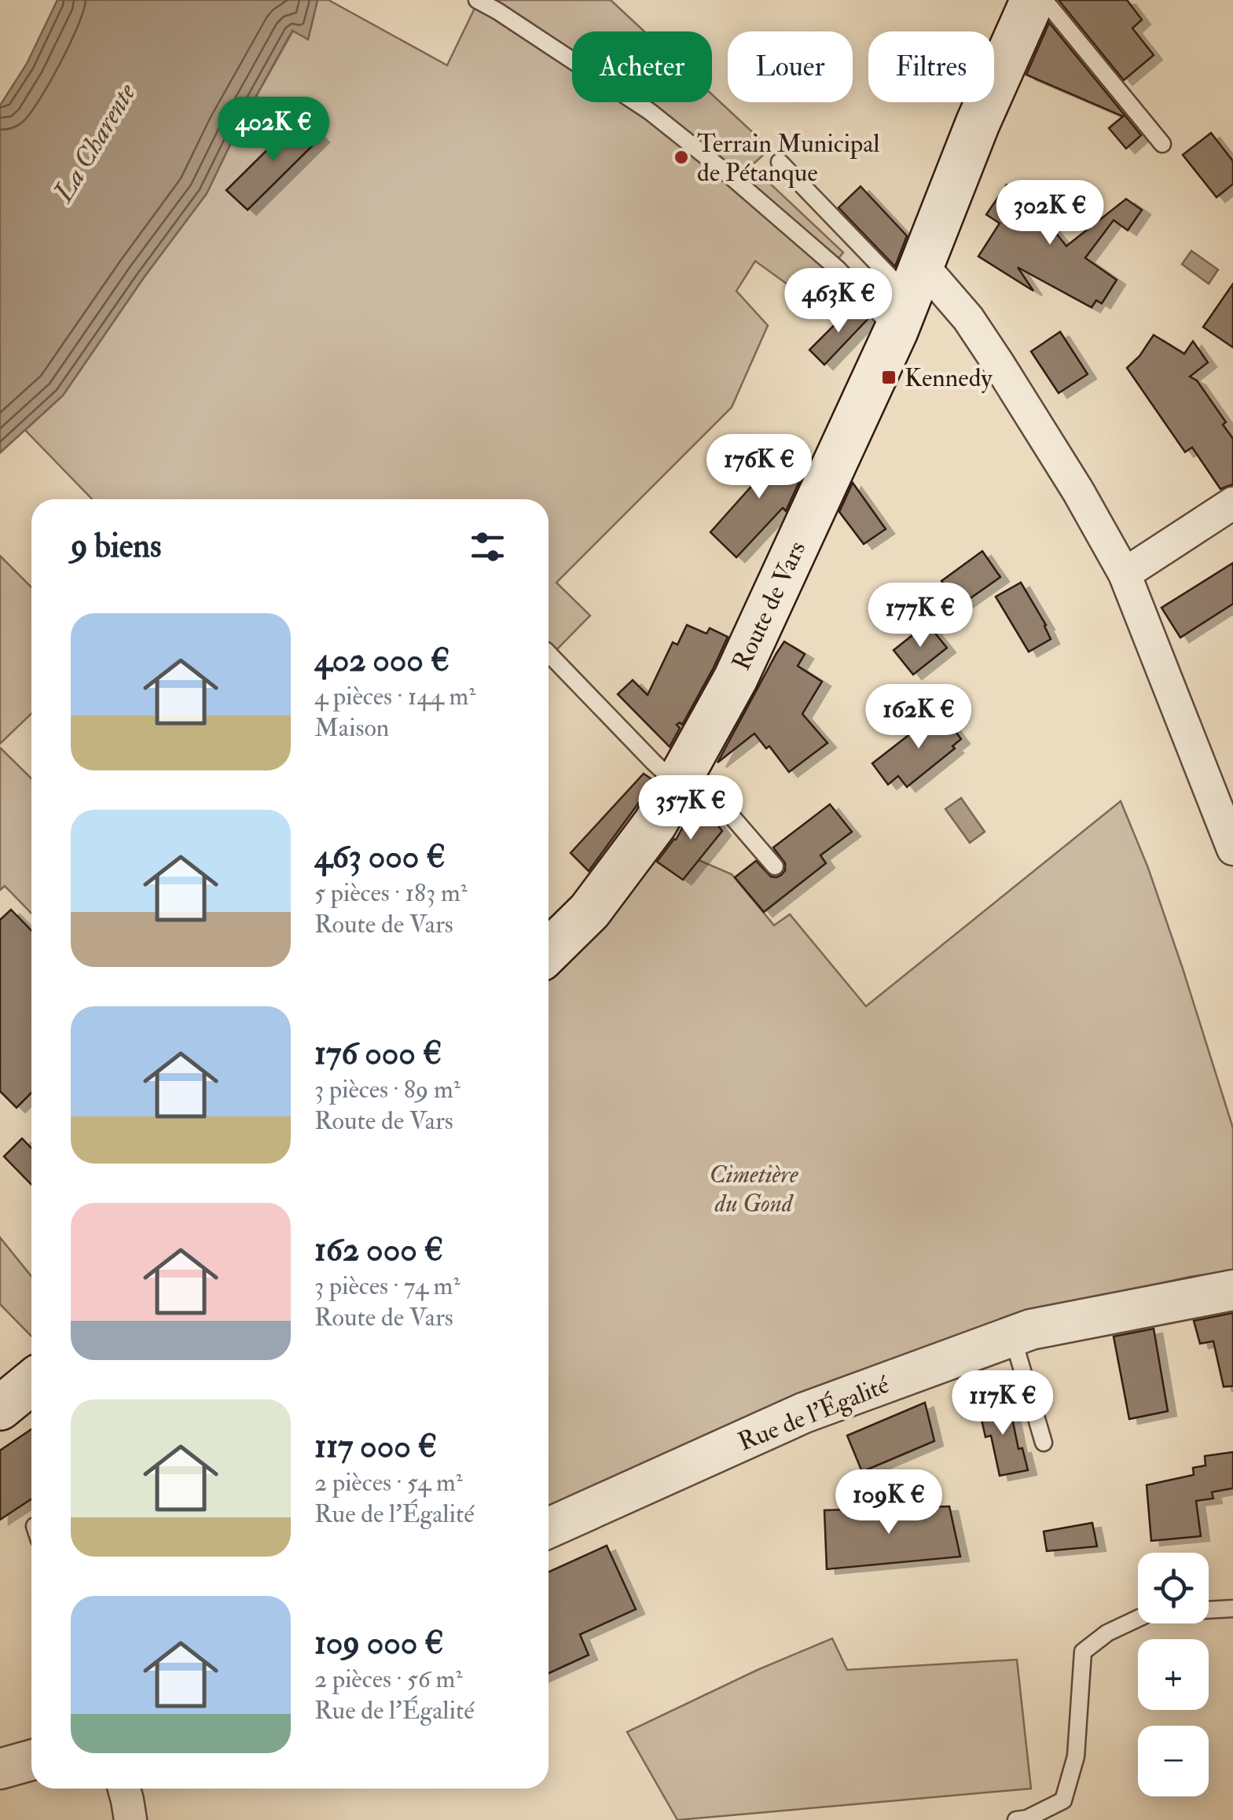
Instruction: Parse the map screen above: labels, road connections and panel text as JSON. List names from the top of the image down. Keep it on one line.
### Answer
{"streets":{"main road":["Route de Vars"],"street":["Rue de l'Égalité"]},"water":["La Charente"],"parks":["Cimetière du Gond"],"places":{"other":["Terrain Municipal de Pétanque"],"transit":["Kennedy"]},"page":{"chip":["Acheter","Louer","Filtres"],"price":["402K €","302K €","463K €","176K €","177K €","162K €","357K €","117K €","109K €"],"heading":"9 biens","list":[{"name":"402 000 €","note":"4 pièces · 144 m² · Maison"},{"name":"463 000 €","note":"5 pièces · 183 m² · Route de Vars"},{"name":"176 000 €","note":"3 pièces · 89 m² · Route de Vars"},{"name":"162 000 €","note":"3 pièces · 74 m² · Route de Vars"},{"name":"117 000 €","note":"2 pièces · 54 m² · Rue de l'Égalité"},{"name":"109 000 €","note":"2 pièces · 56 m² · Rue de l'Égalité"}],"map_buttons":["+","−"]}}
